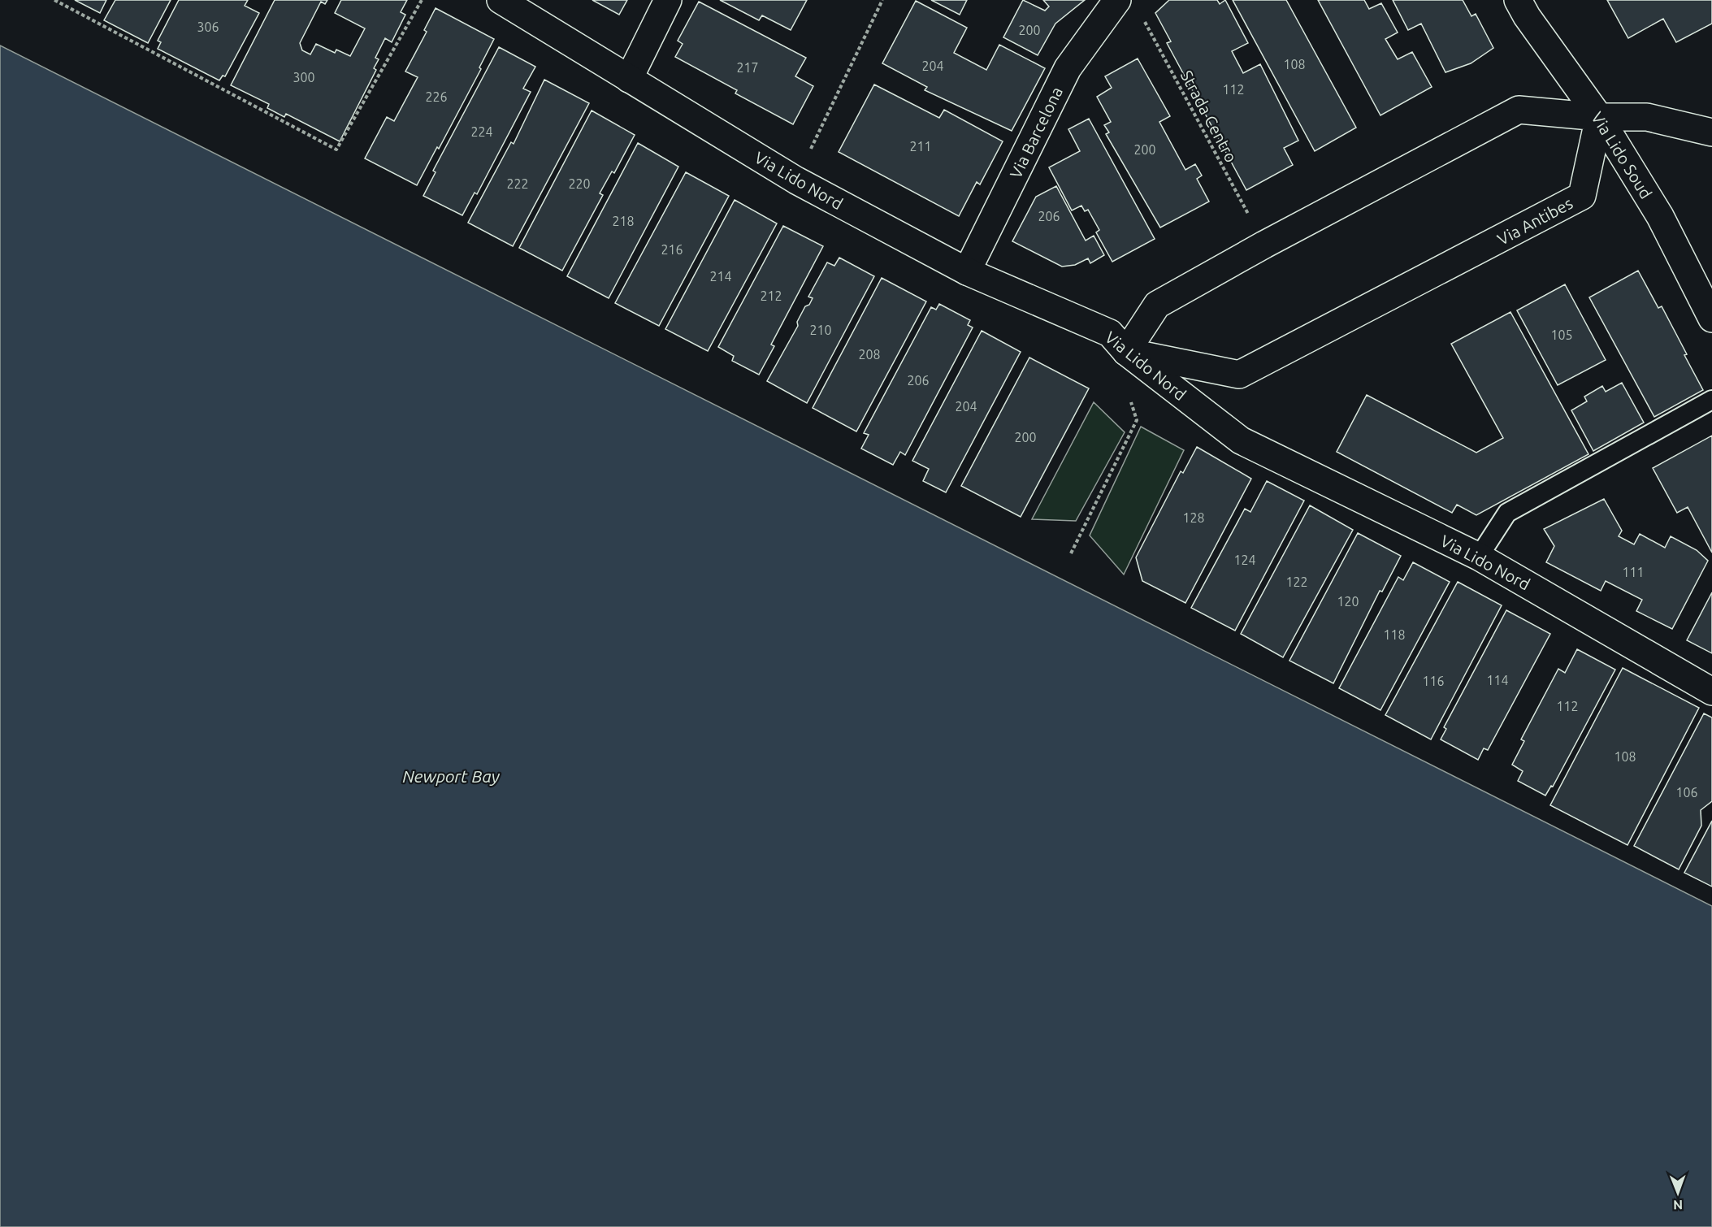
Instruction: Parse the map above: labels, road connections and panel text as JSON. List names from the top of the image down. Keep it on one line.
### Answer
{"streets":{"street":["Via Barcelona","Via Lido Soud","Via Lido Nord","Via Antibes"],"path":["Strada Centro"]},"crossings":[["Via Barcelona","Via Lido Nord"],["Via Lido Soud","Via Antibes"],["Via Lido Nord","Via Antibes"]],"water":["Newport Bay"],"house_numbers":["306","200","108","204","217","300","112","226","224","211","200","222","220","206","218","216","214","212","210","105","208","206","204","200","128","124","111","122","120","118","114","116","112","108","106"],"north":"bottom"}
